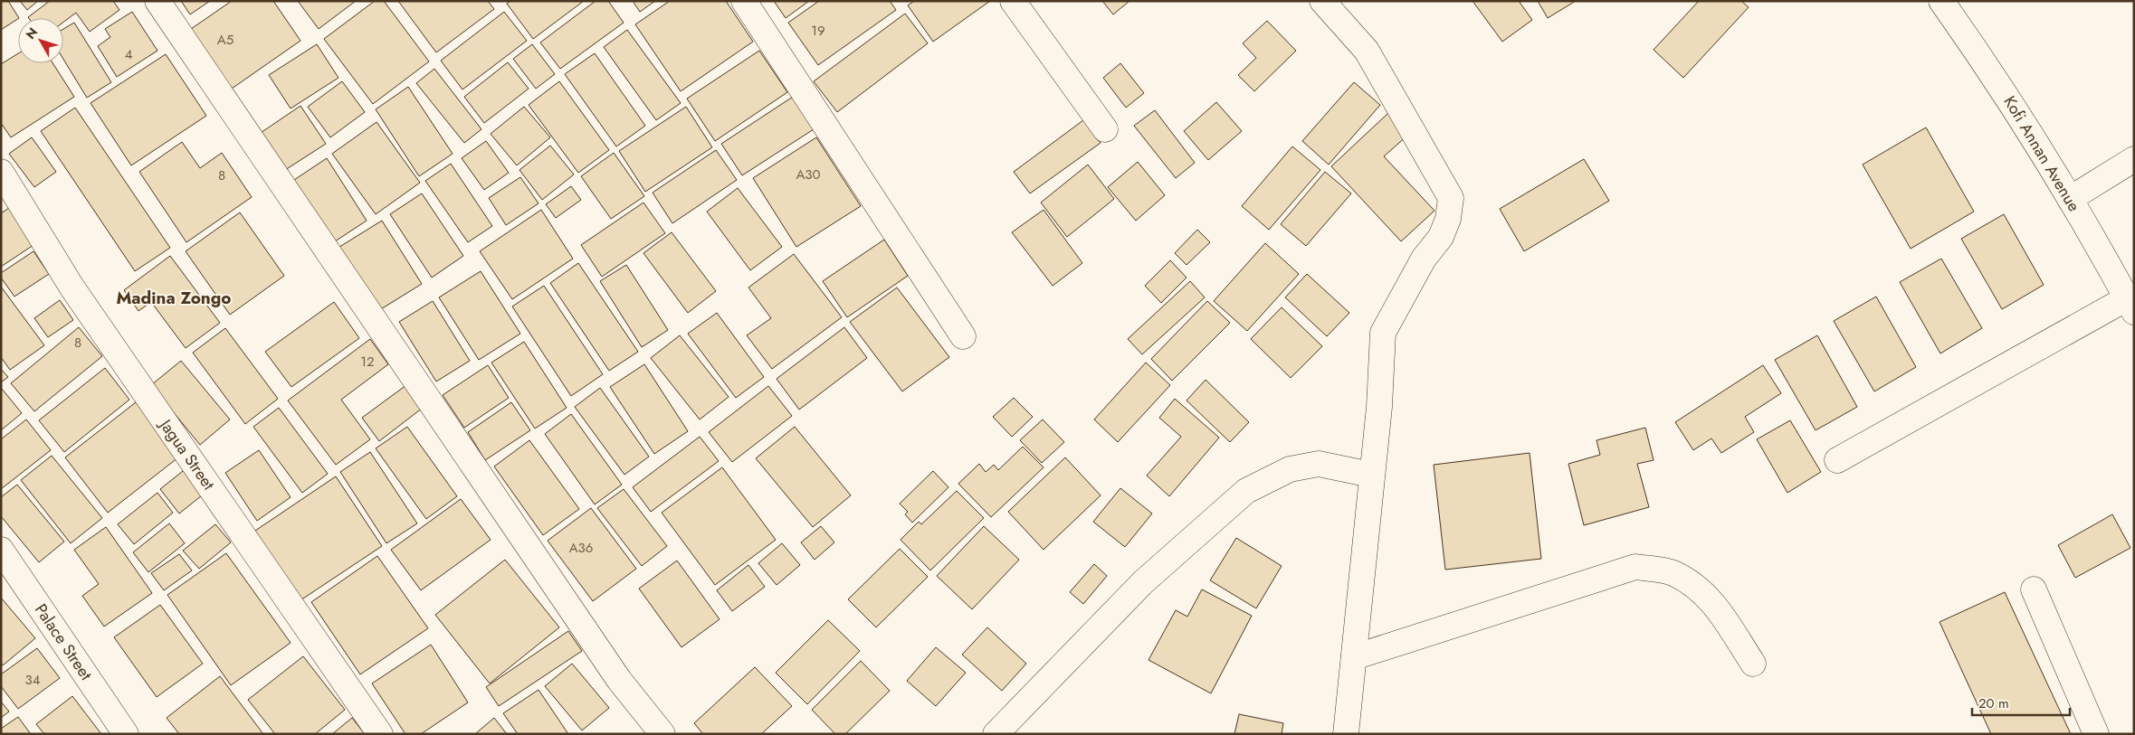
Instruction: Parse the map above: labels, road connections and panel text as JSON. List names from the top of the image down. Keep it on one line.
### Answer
{"streets":{"street":["Kofi Annan Avenue","Jagua Street","Palace Street"]},"districts":["Madina Zongo"],"house_numbers":["19","A5","4","A30","8","8","12","A36","34"],"scale_bar":"20 m","north":"top left"}
